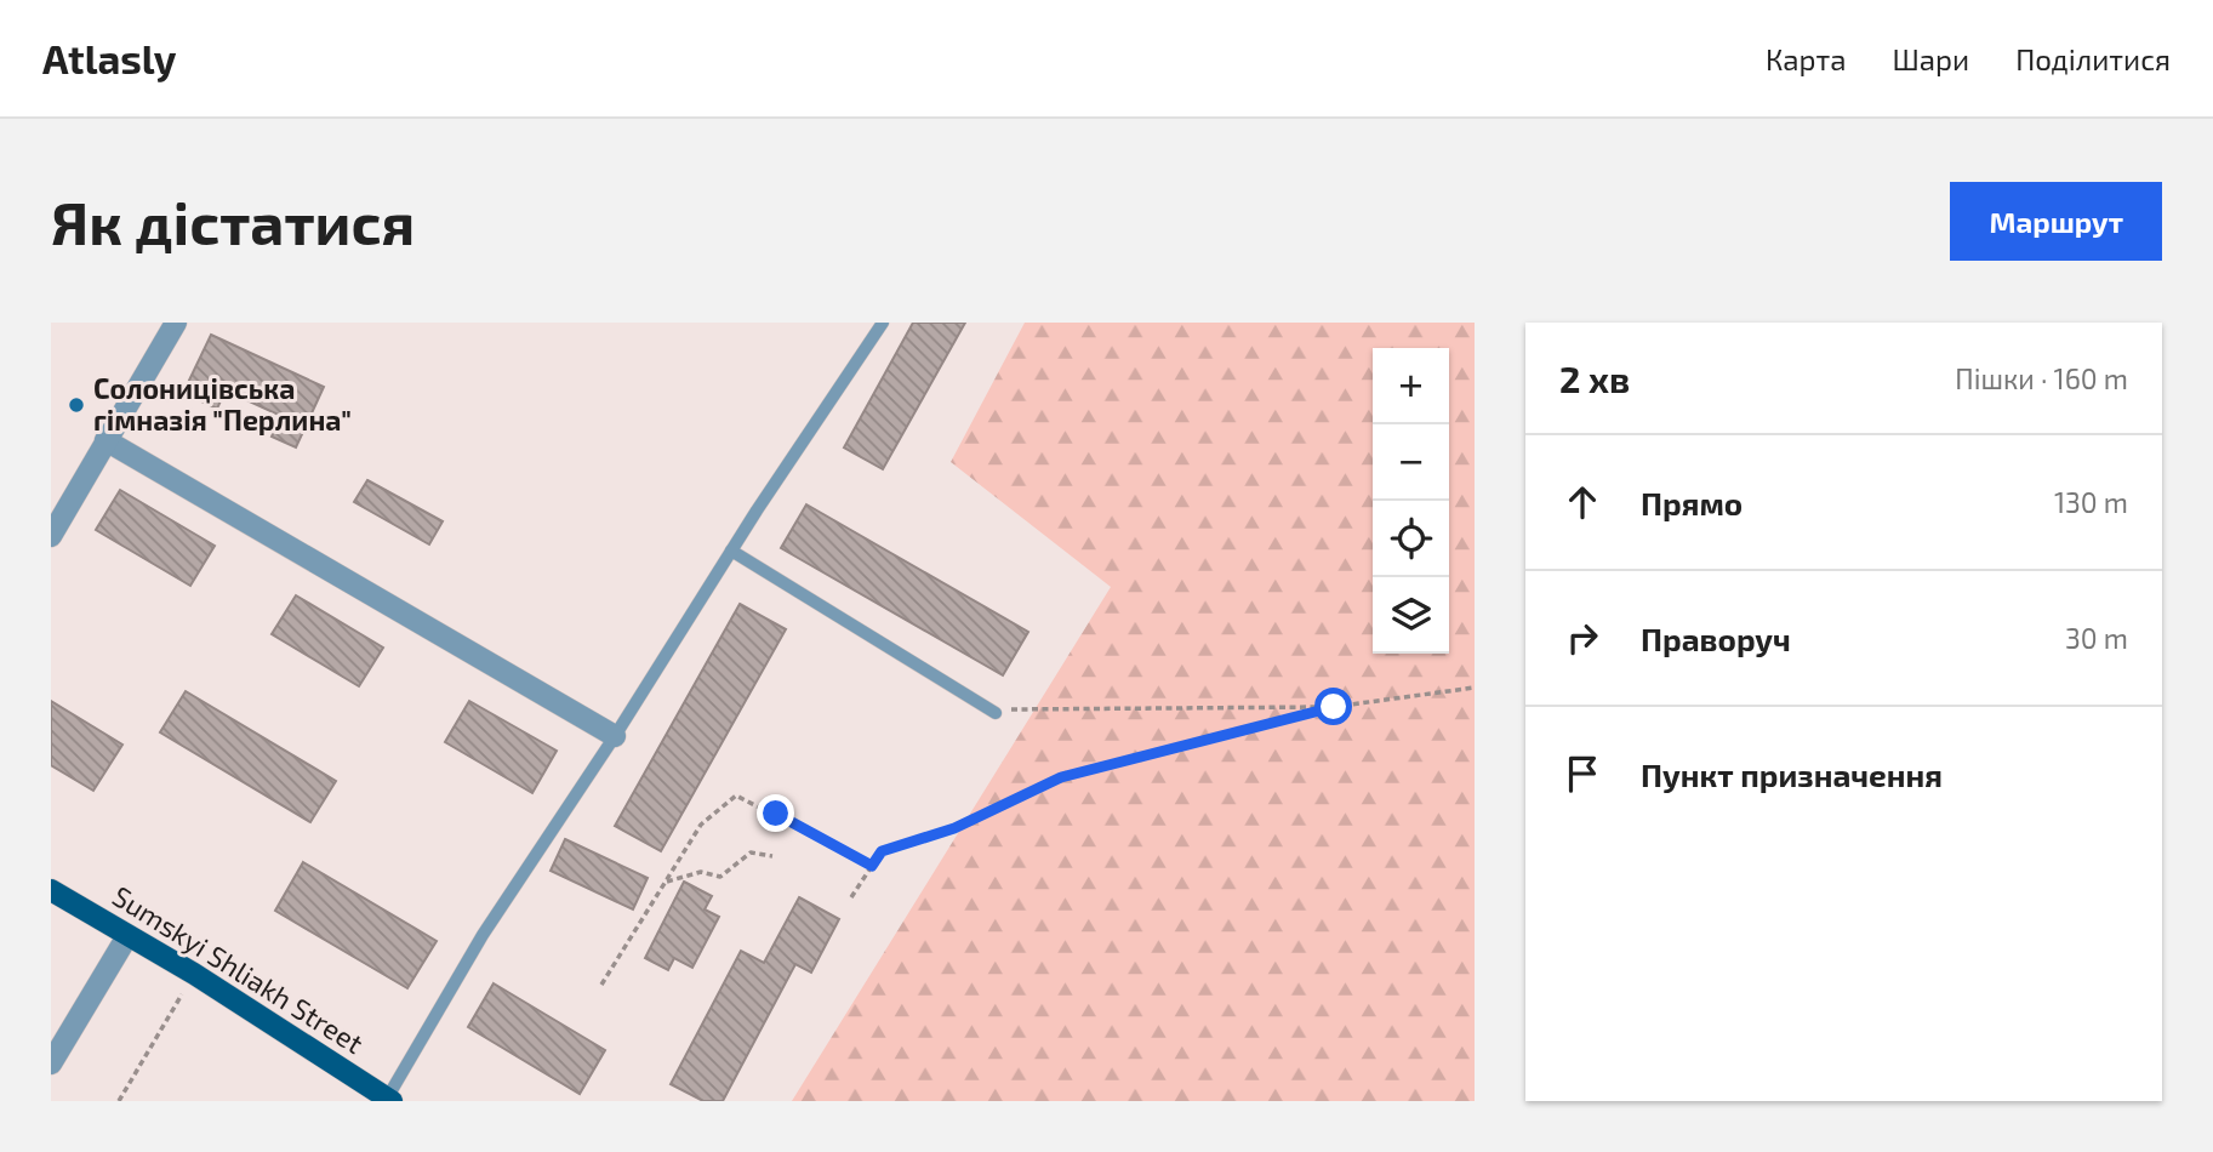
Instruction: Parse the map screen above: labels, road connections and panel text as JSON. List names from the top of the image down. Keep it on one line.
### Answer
{"streets":{"main road":["Sumskyi Shliakh Street"]},"places":["Солоницівська гімназія \"Перлина\""],"page":{"header":"Atlasly","nav":["Карта","Шари","Поділитися"],"buttons":"Маршрут","title":"Як дістатися","heading":["2 хв","Пішки · 160 m"],"map_buttons":["+","−"],"list":[["Прямо","130 m"],["Праворуч","30 m"],"Пункт призначення"]}}
